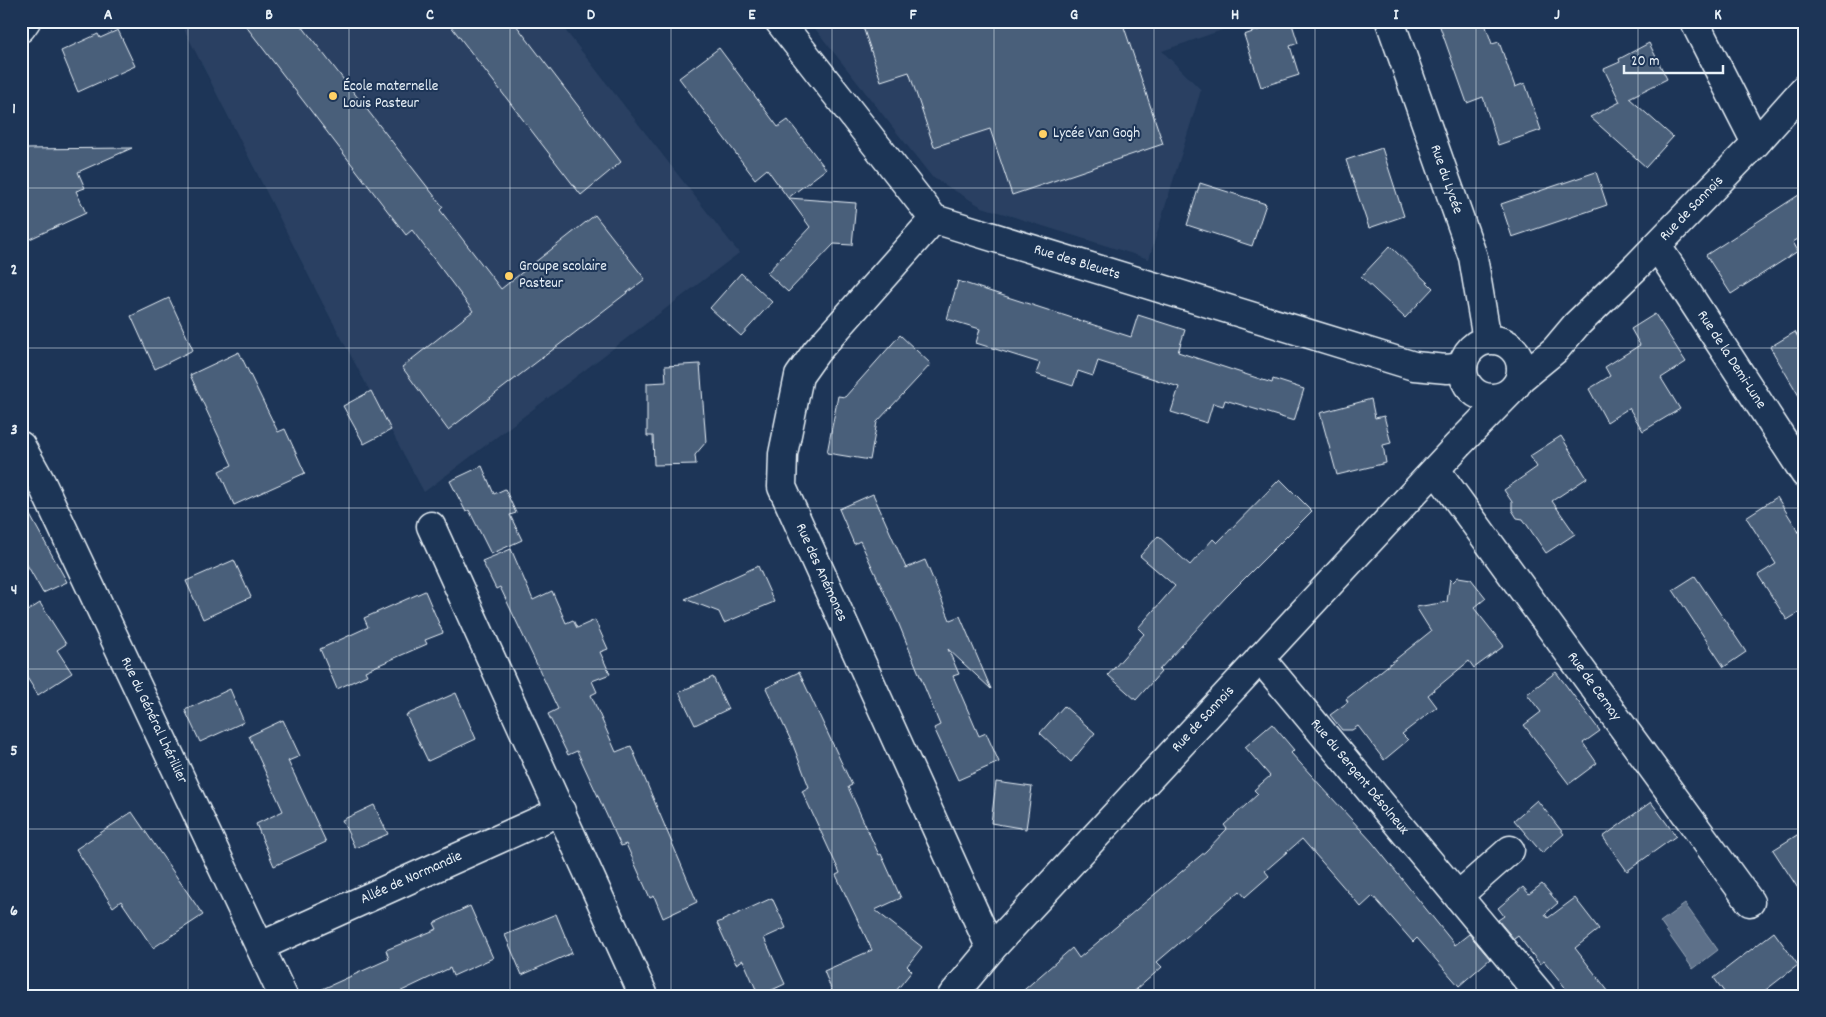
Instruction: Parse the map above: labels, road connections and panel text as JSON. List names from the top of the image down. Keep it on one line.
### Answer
{"streets":{"street":["Rue du Lycée","Rue de Sannois","Rue des Bleuets","Rue de la Demi-Lune","Rue des Anémones","Rue de Cernay","Rue du Général Lhérillier","Rue du Sergent Désolneux","Allée de Normandie"]},"crossings":[["Rue du Lycée","Rue de Sannois"],["Rue du Lycée","Rue des Bleuets"],["Rue de Sannois","Rue des Bleuets"],["Rue de Sannois","Rue de la Demi-Lune"],["Rue de Sannois","Rue des Anémones"],["Rue de Sannois","Rue de Cernay"],["Rue de Sannois","Rue du Sergent Désolneux"],["Rue des Bleuets","Rue des Anémones"],["Rue du Général Lhérillier","Allée de Normandie"]],"places":["École maternelle Louis Pasteur","Lycée Van Gogh","Groupe scolaire Pasteur"],"scale_bar":"20 m","grid":{"columns":["A","B","C","D","E","F","G","H","I","J","K"],"rows":["1","2","3","4","5","6"]}}
